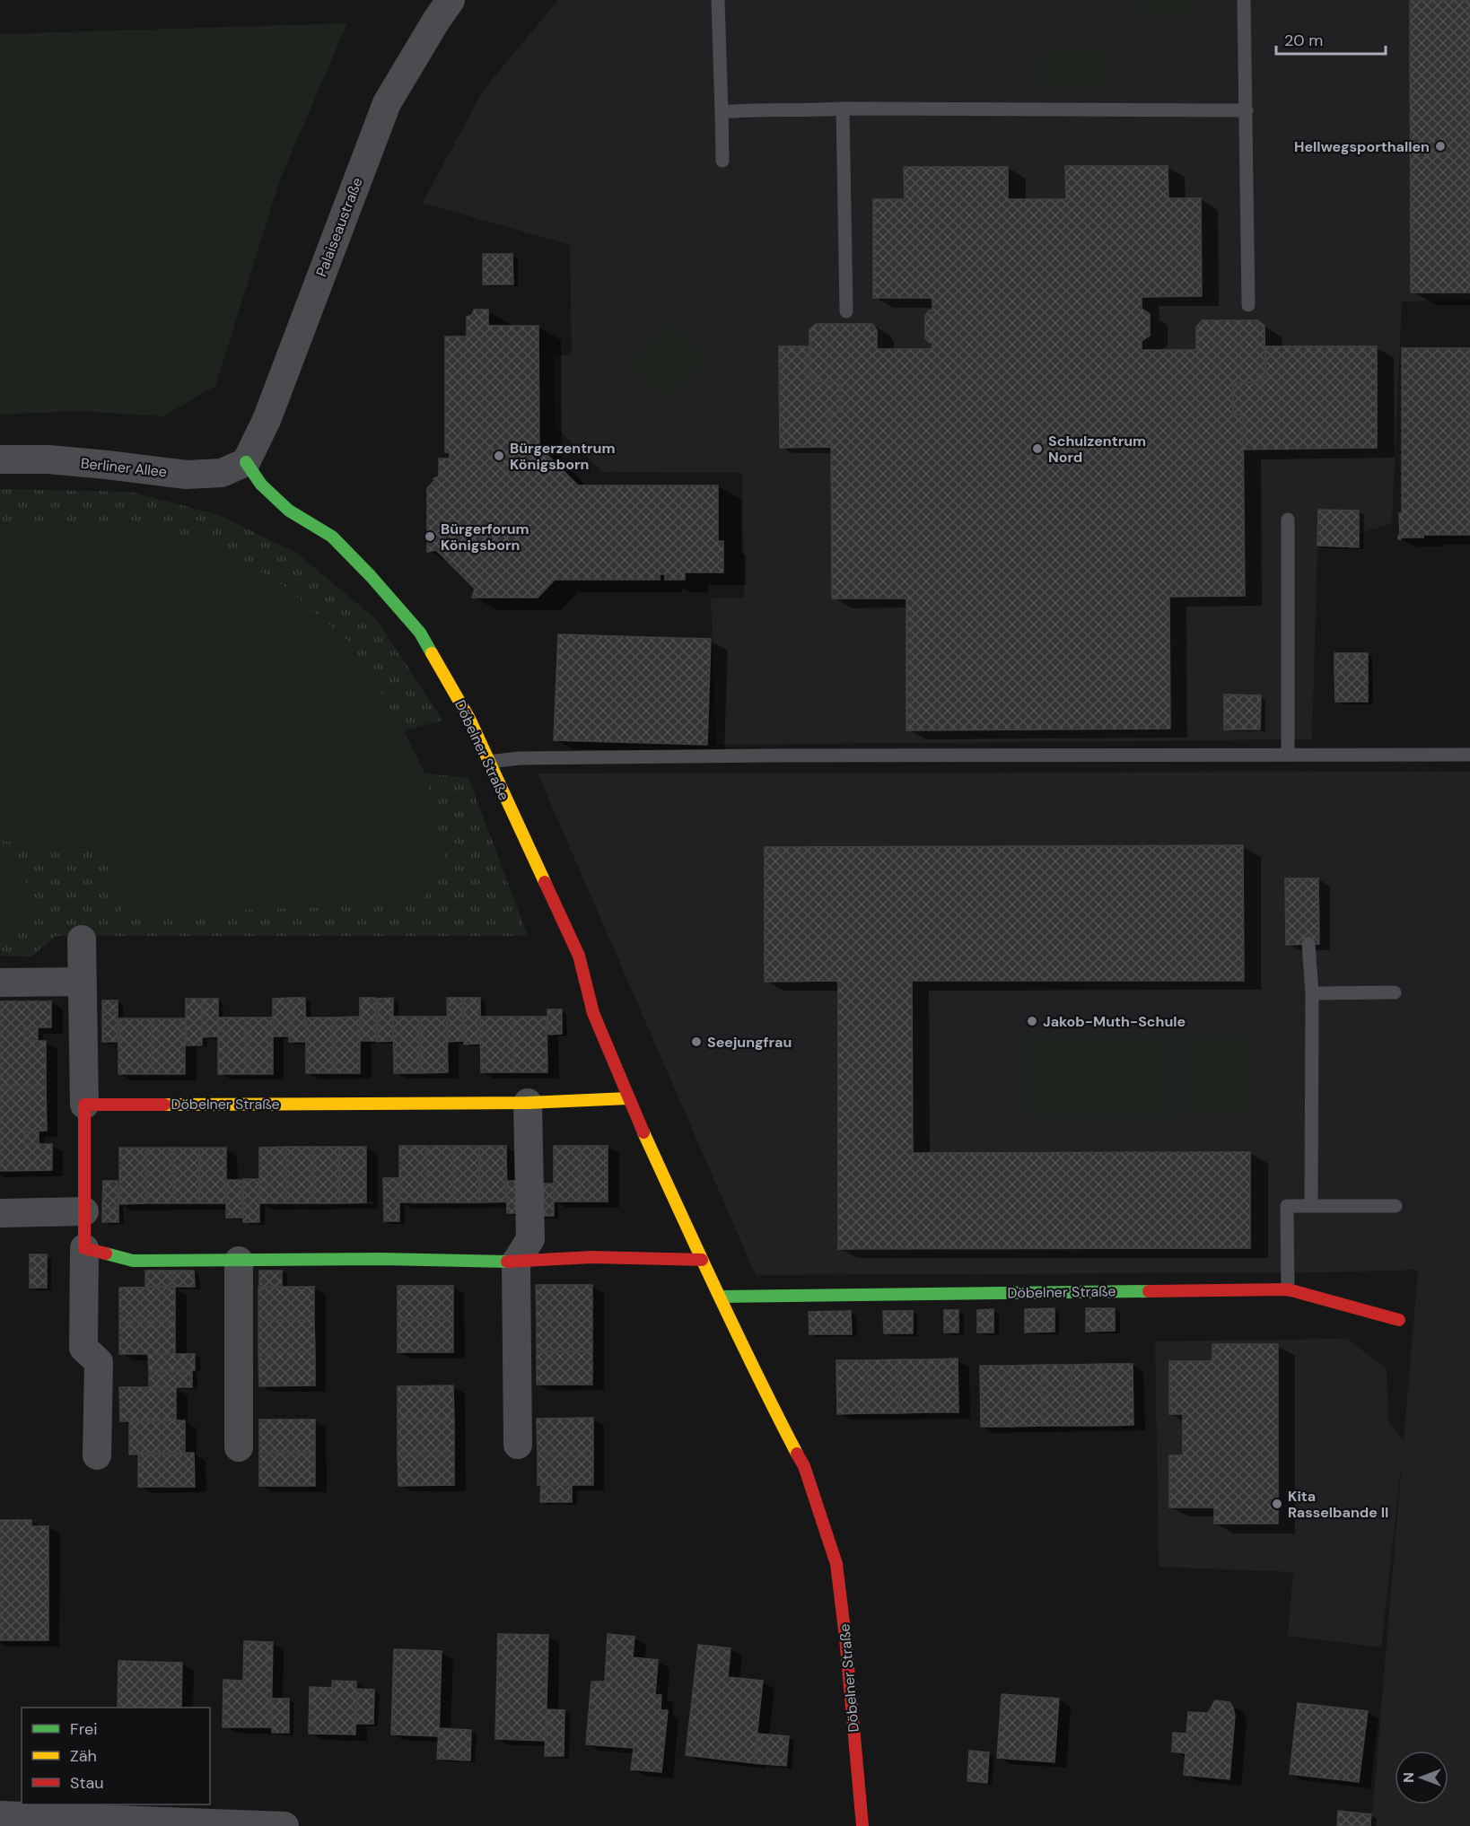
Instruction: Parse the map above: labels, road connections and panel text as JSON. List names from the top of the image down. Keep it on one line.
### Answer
{"streets":{"street":["Palaiseaustraße","Berliner Allee","Döbelner Straße"]},"crossings":[["Palaiseaustraße","Berliner Allee"],["Palaiseaustraße","Döbelner Straße"],["Berliner Allee","Döbelner Straße"]],"places":["Hellwegsporthallen","Schulzentrum Nord","Bürgerzentrum Königsborn","Bürgerforum Königsborn","Jakob-Muth-Schule","Seejungfrau","Kita Rasselbande II"],"legend":["Frei","Zäh","Stau"],"scale_bar":"20 m","north":"left"}
